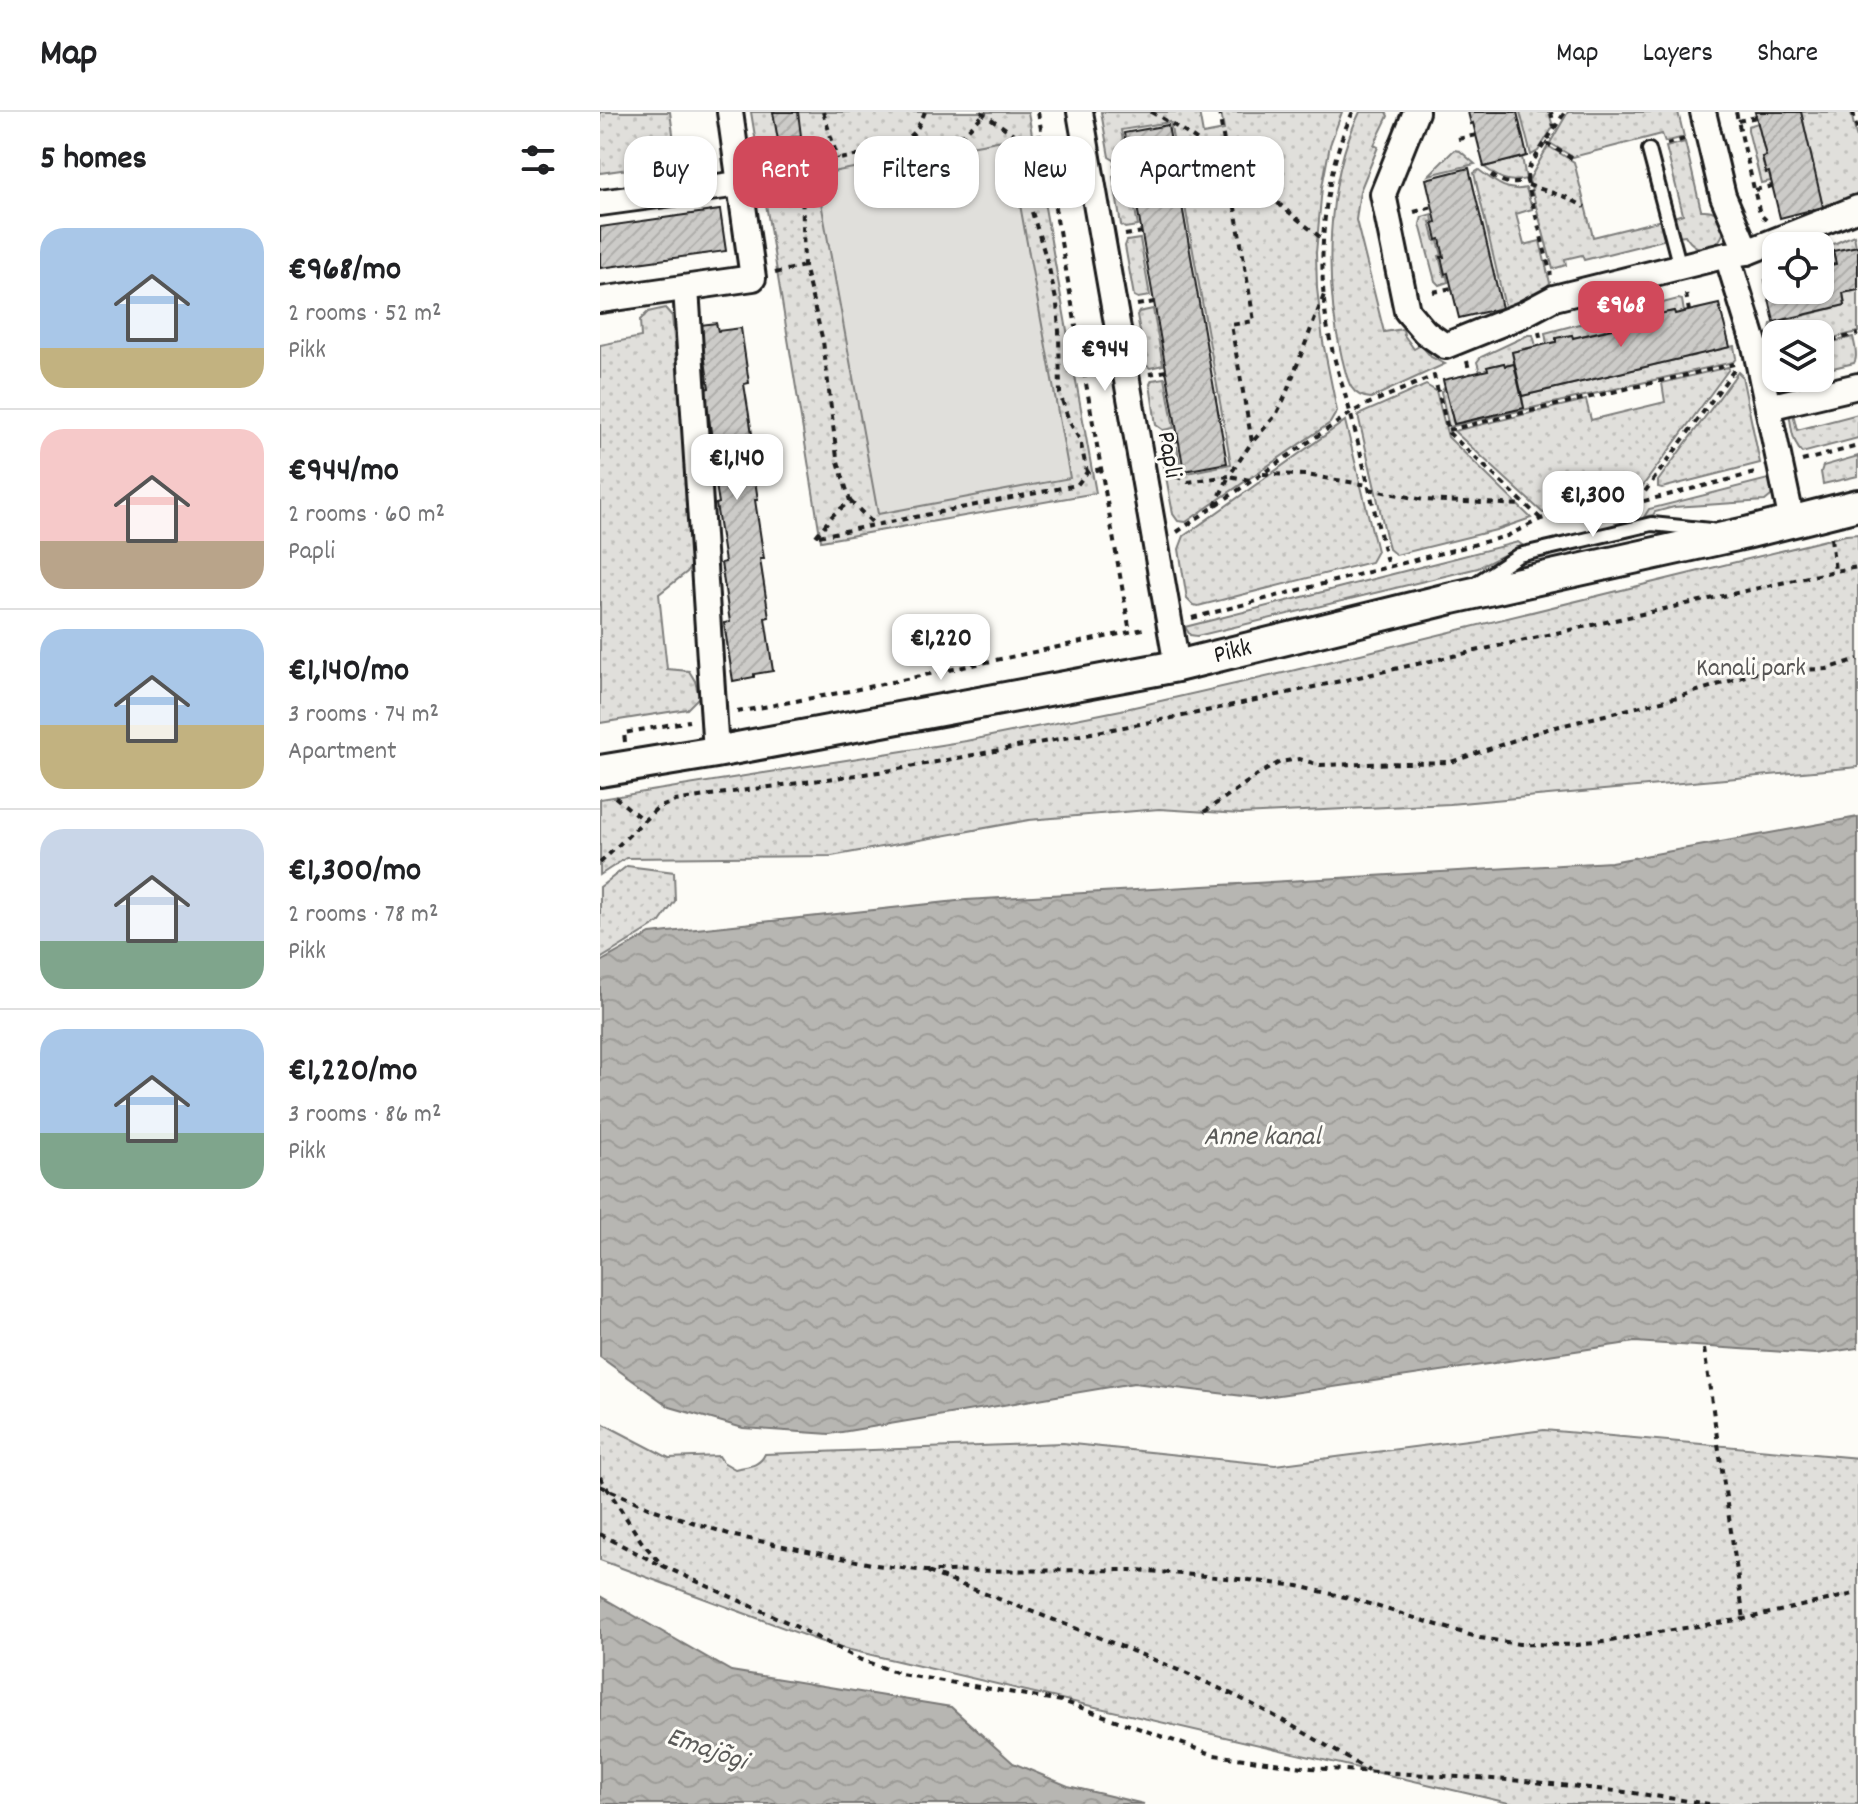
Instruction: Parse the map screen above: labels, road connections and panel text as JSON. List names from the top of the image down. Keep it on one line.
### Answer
{"streets":{"street":["Papli","Pikk"]},"crossings":[["Papli","Pikk"]],"water":["Anne kanal","Emajõgi"],"parks":["Kanali park"],"page":{"header":"Map","nav":["Map","Layers","Share"],"heading":"5 homes","chip":["Buy","Rent","Filters","New","Apartment"],"list":[{"name":"€968/mo","note":"2 rooms · 52 m² · Pikk"},{"name":"€944/mo","note":"2 rooms · 60 m² · Papli"},{"name":"€1,140/mo","note":"3 rooms · 74 m² · Apartment"},{"name":"€1,300/mo","note":"2 rooms · 78 m² · Pikk"},{"name":"€1,220/mo","note":"3 rooms · 86 m² · Pikk"}],"price":["€968","€944","€1,140","€1,300","€1,220"]}}
